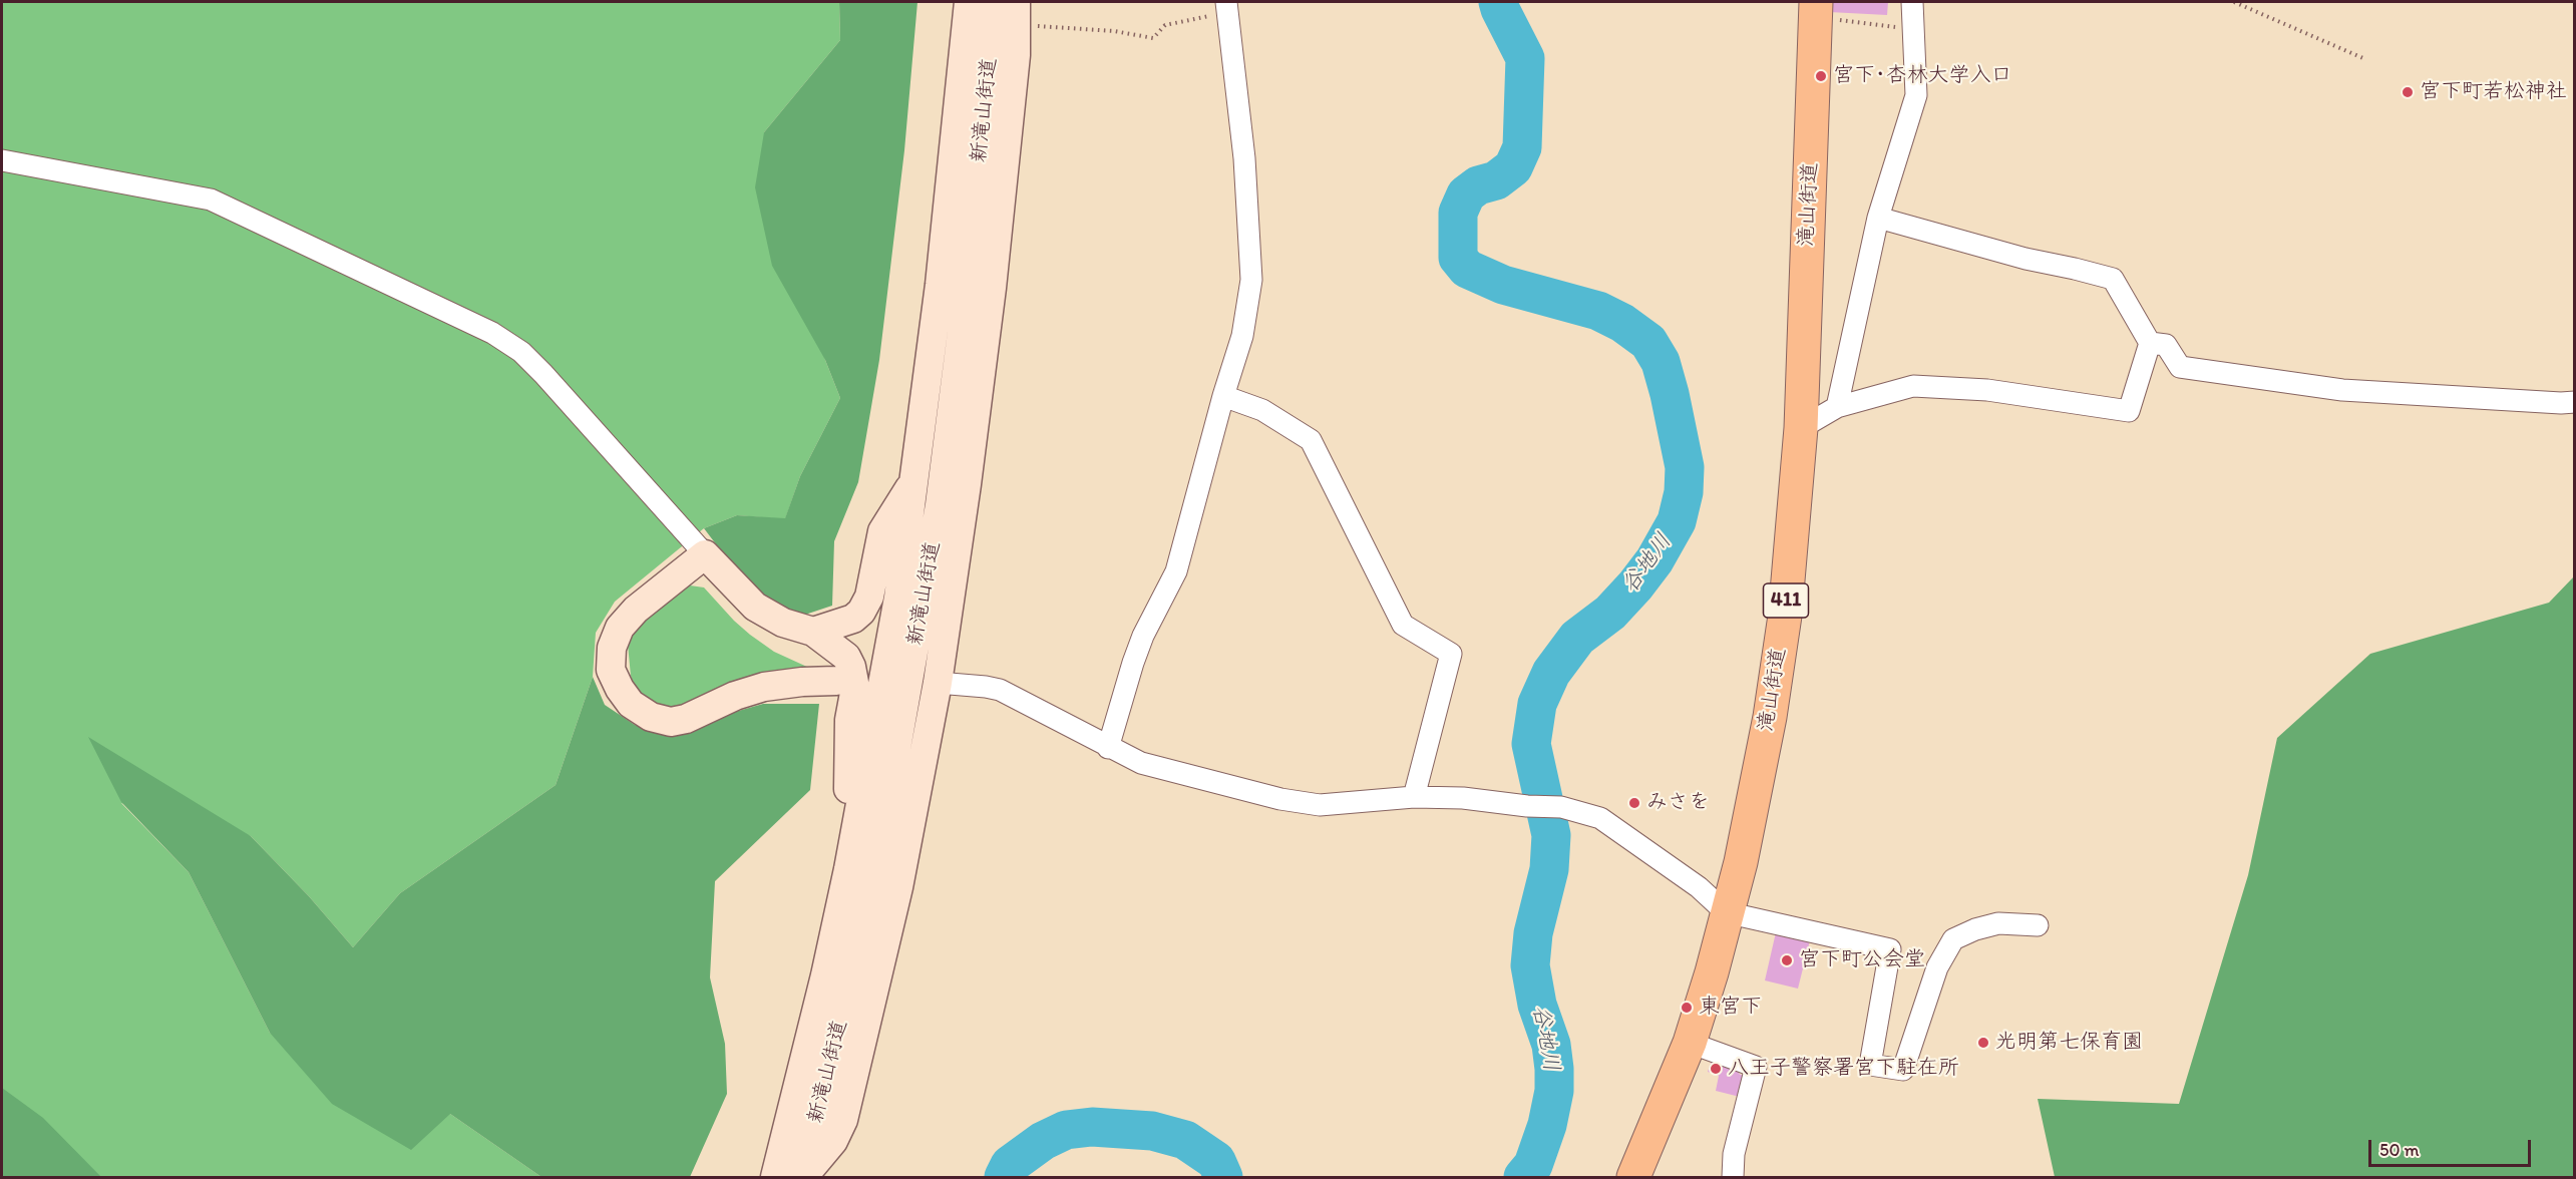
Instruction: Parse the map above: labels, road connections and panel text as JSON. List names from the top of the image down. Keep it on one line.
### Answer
{"streets":{"highway":["滝山街道","411"],"main road":["新滝山街道"]},"water":["谷地川"],"places":["宮下･杏林大学入口","宮下町若松神社","みさを","宮下町公会堂","東宮下","光明第七保育園","八王子警察署宮下駐在所"],"scale_bar":"50 m"}
